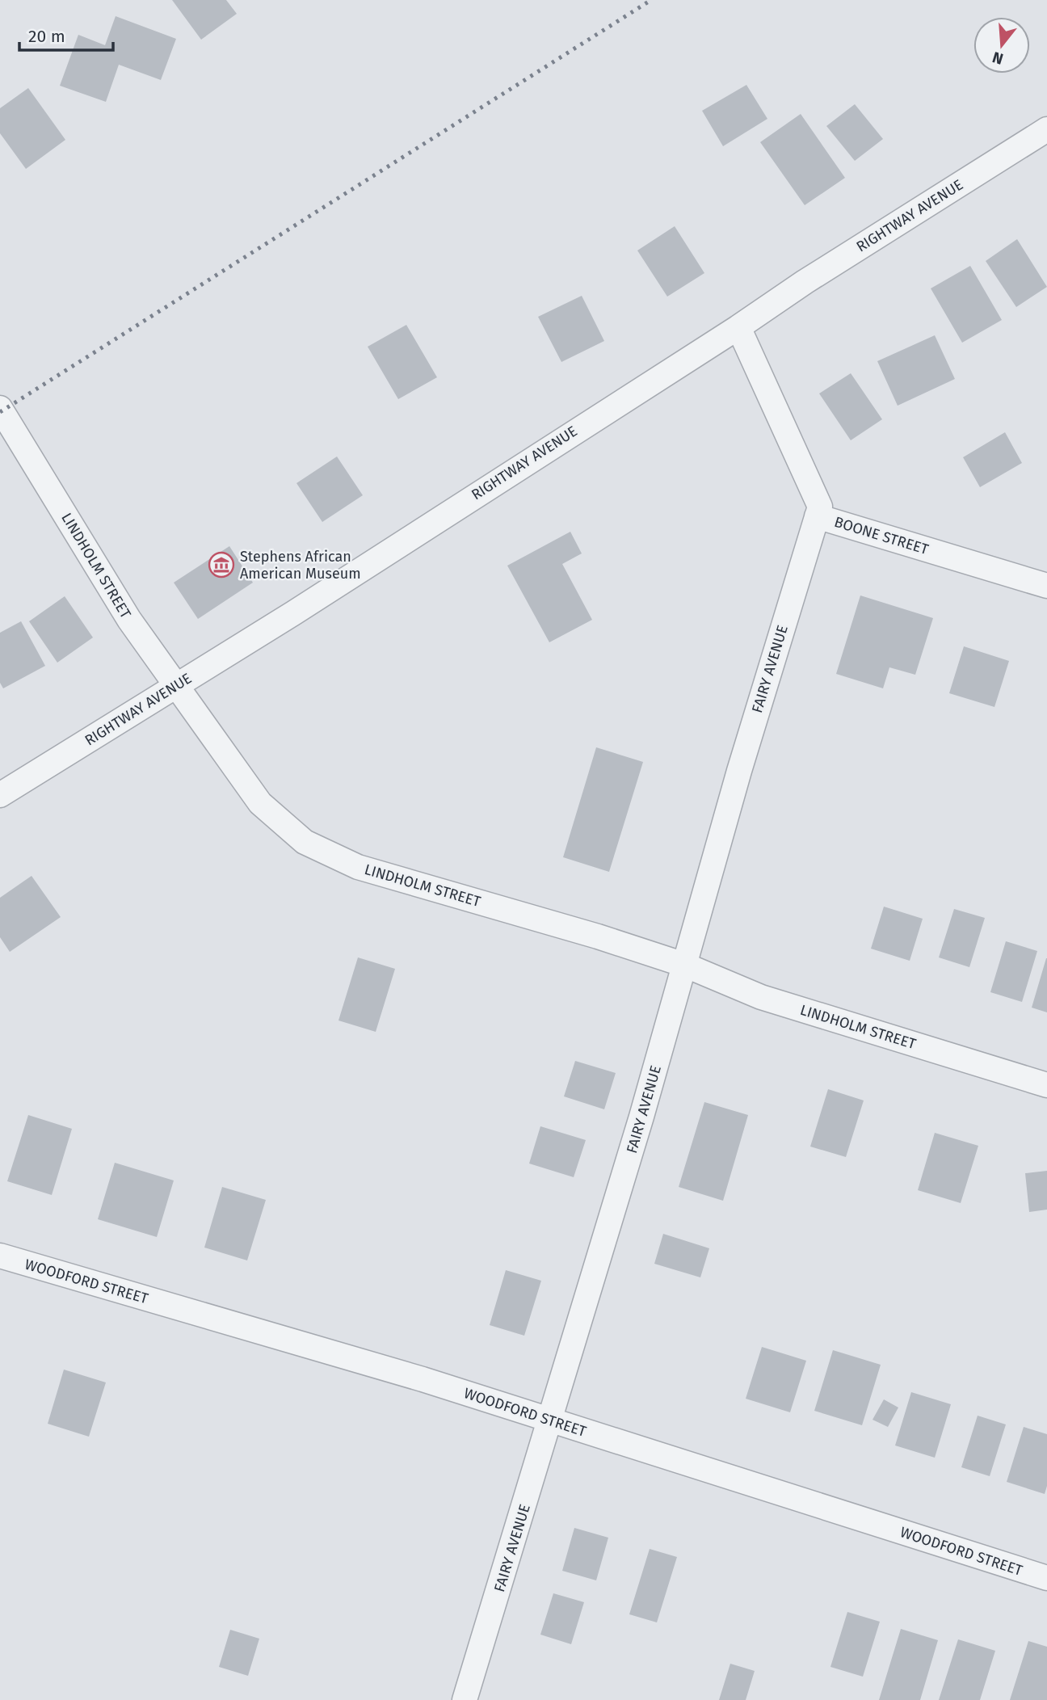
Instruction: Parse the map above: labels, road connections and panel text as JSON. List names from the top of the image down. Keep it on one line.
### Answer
{"streets":{"street":["RIGHTWAY AVENUE","BOONE STREET","LINDHOLM STREET","FAIRY AVENUE","WOODFORD STREET"]},"crossings":[["RIGHTWAY AVENUE","BOONE STREET"],["RIGHTWAY AVENUE","LINDHOLM STREET"],["BOONE STREET","FAIRY AVENUE"],["LINDHOLM STREET","FAIRY AVENUE"],["FAIRY AVENUE","WOODFORD STREET"]],"places":{"museum":["Stephens African American Museum"]},"scale_bar":"20 m","north":"bottom"}
